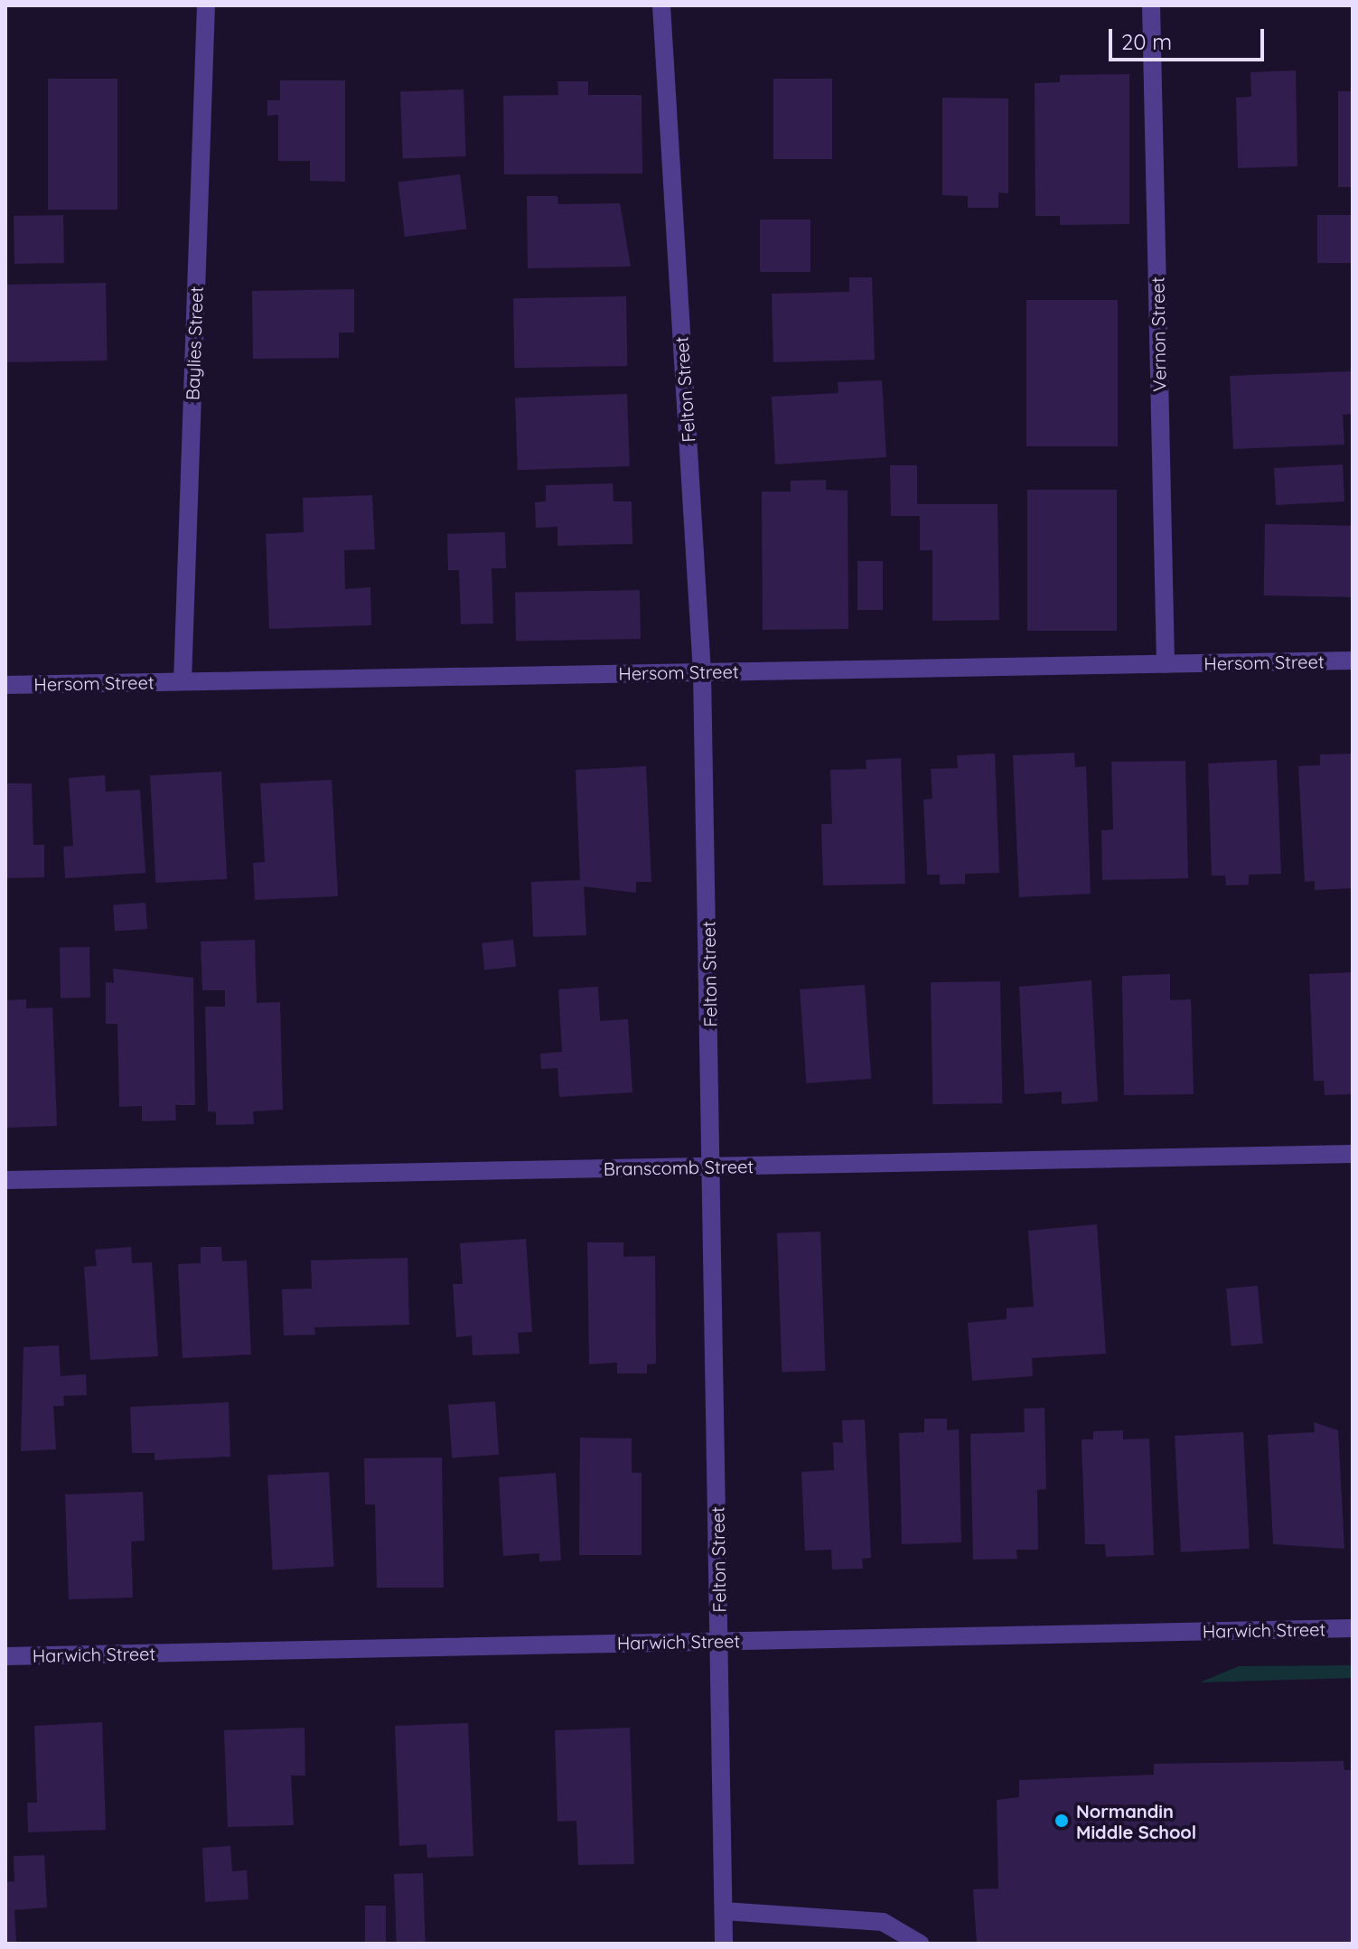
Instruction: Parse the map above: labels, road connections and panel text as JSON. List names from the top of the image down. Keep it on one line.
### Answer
{"streets":{"street":["Vernon Street","Baylies Street","Felton Street","Hersom Street","Branscomb Street","Harwich Street"]},"crossings":[["Vernon Street","Hersom Street"],["Baylies Street","Hersom Street"],["Felton Street","Hersom Street"],["Felton Street","Branscomb Street"],["Felton Street","Harwich Street"]],"places":["Normandin Middle School"],"scale_bar":"20 m"}
